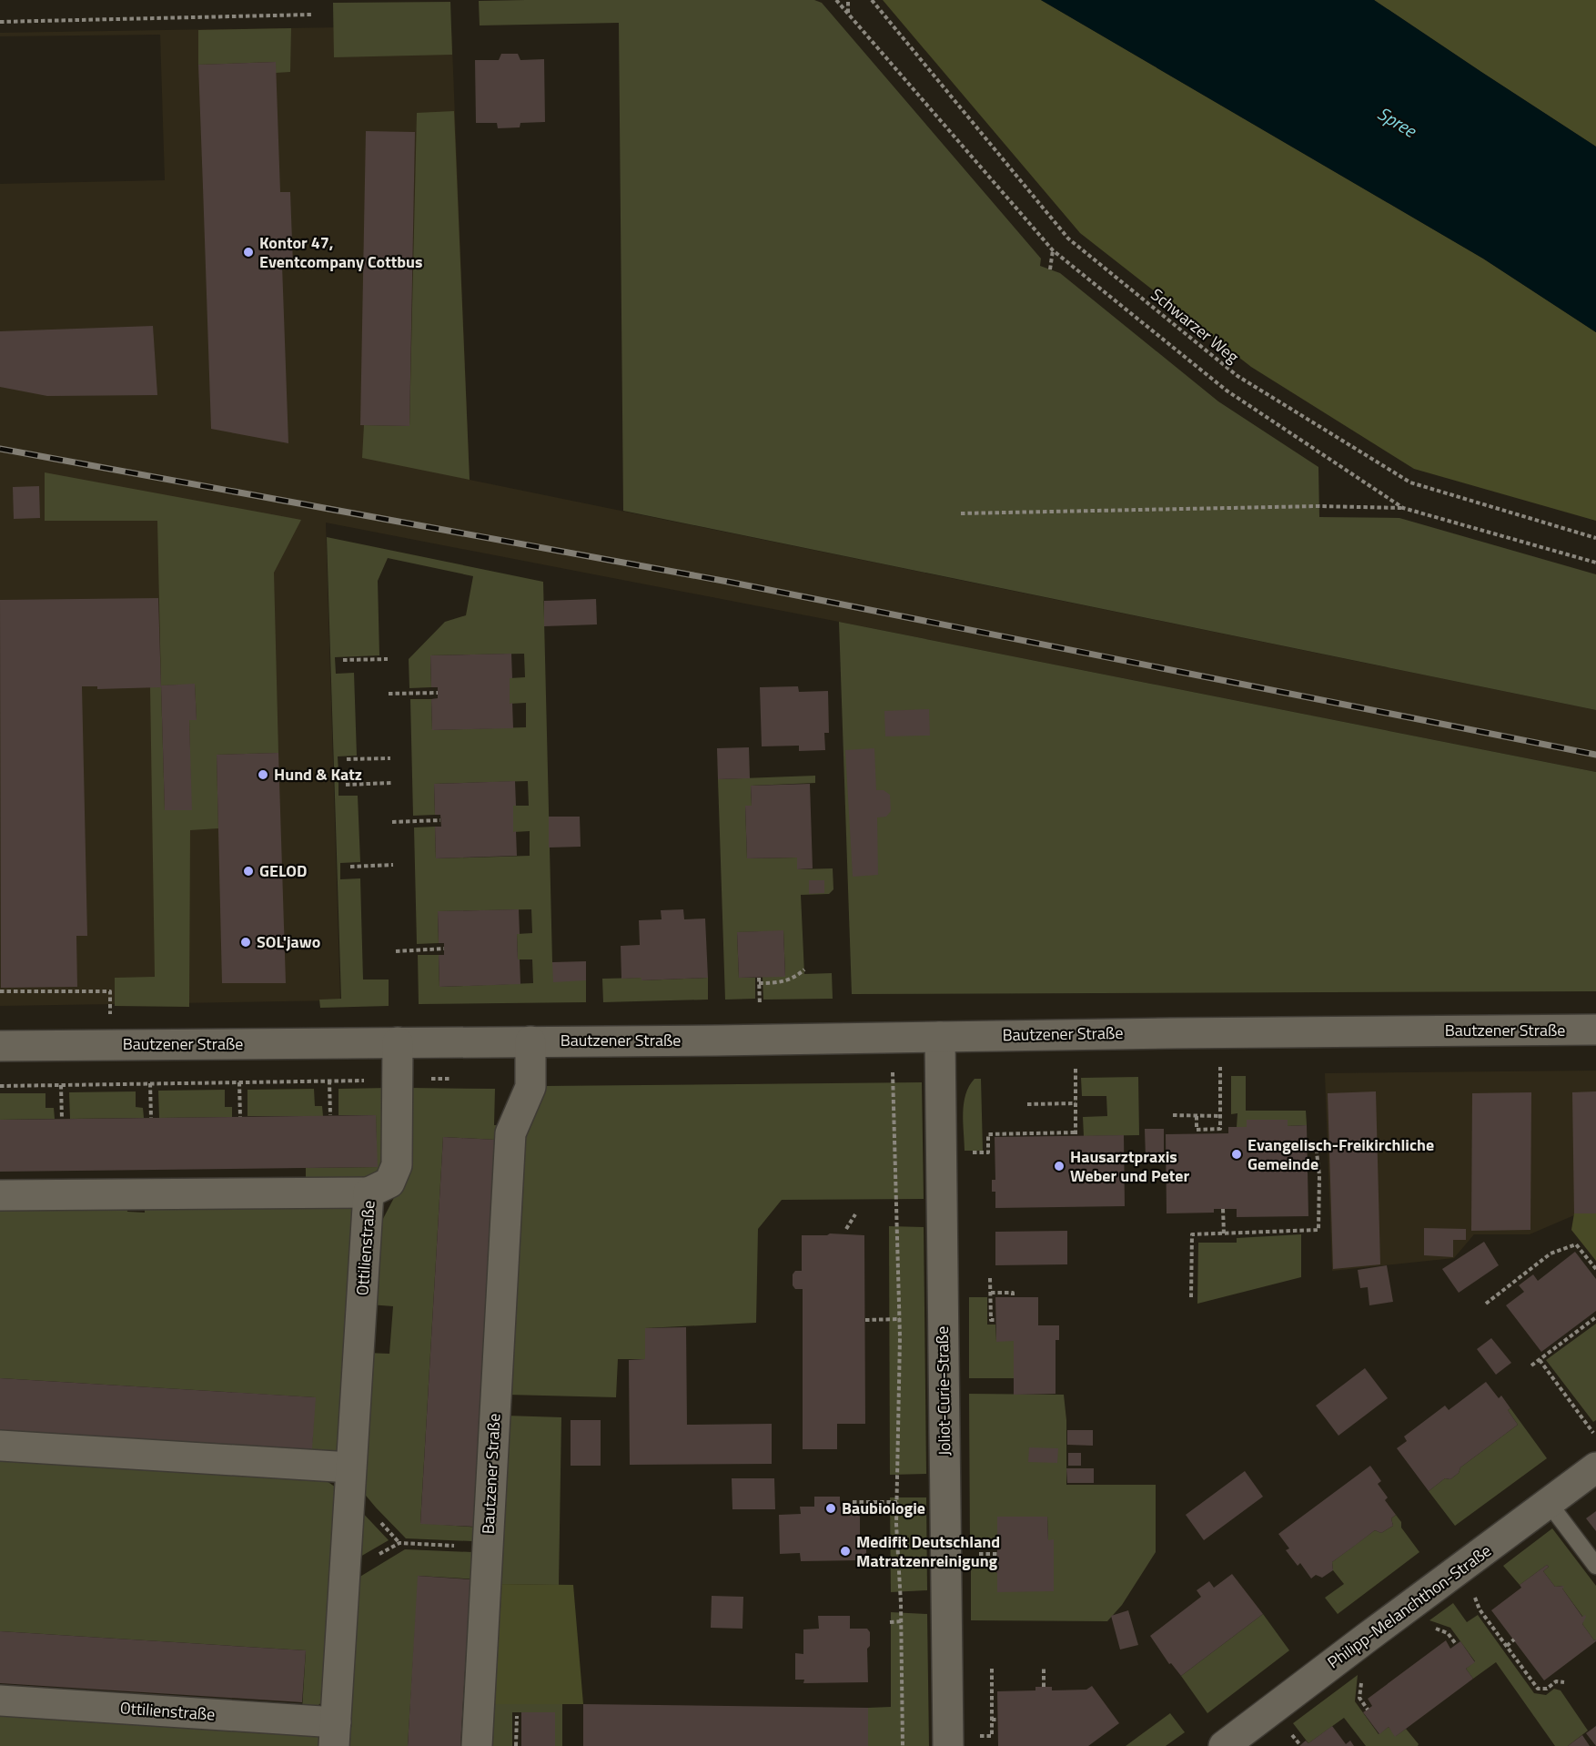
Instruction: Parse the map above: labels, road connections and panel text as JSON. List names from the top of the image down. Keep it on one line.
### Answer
{"streets":{"street":["Bautzener Straße","Ottilienstraße","Joliot-Curie-Straße","Philipp-Melanchthon-Straße"],"path":["Schwarzer Weg"]},"crossings":[["Bautzener Straße","Ottilienstraße"],["Bautzener Straße","Joliot-Curie-Straße"]],"water":["Spree"],"places":["Kontor 47, Eventcompany Cottbus","Hund & Katz","GELOD","SOL'jawo","Evangelisch-Freikirchliche Gemeinde","Hausarztpraxis Weber und Peter","Baubiologie","Medifit Deutschland Matratzenreinigung"]}
